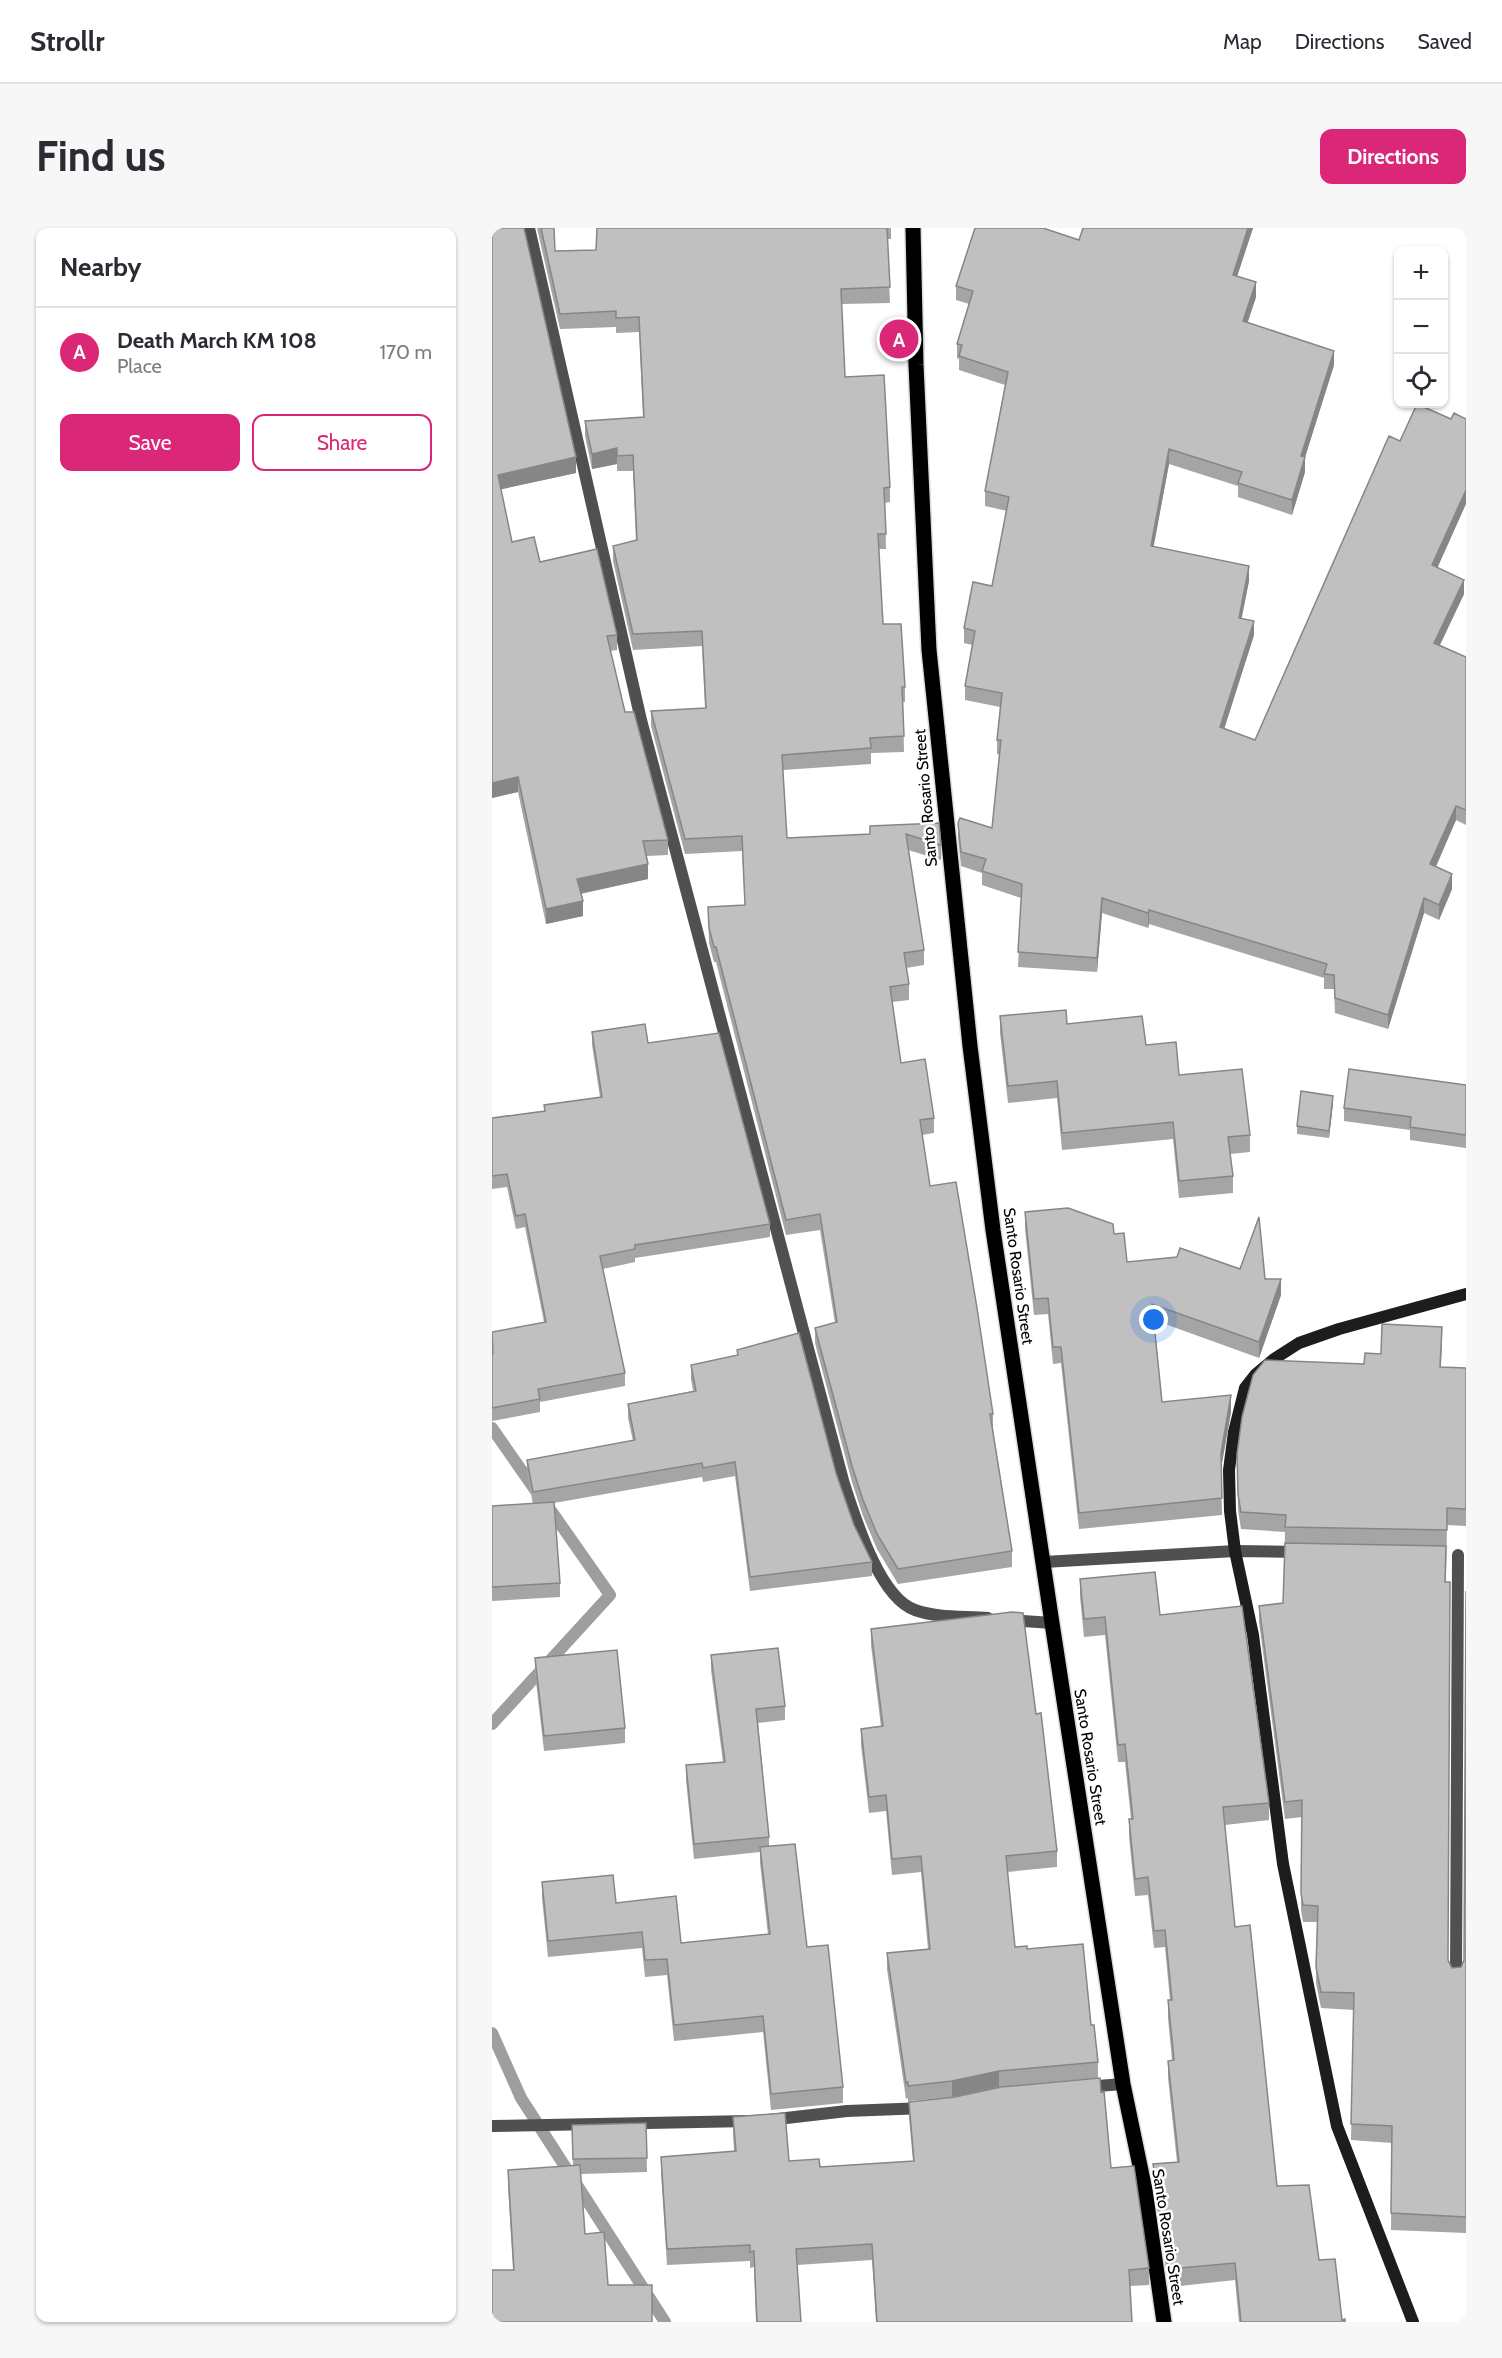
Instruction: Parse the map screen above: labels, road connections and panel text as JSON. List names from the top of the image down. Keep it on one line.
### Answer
{"streets":{"main road":["Santo Rosario Street"]},"page":{"header":"Strollr","nav":["Map","Directions","Saved"],"buttons":["Directions",["Save","Share"]],"title":"Find us","heading":"Nearby","map_buttons":["+","−"],"list":[{"mark":"A","name":"Death March KM 108","note":"Place","value":"170 m"}],"pins":"A"}}
